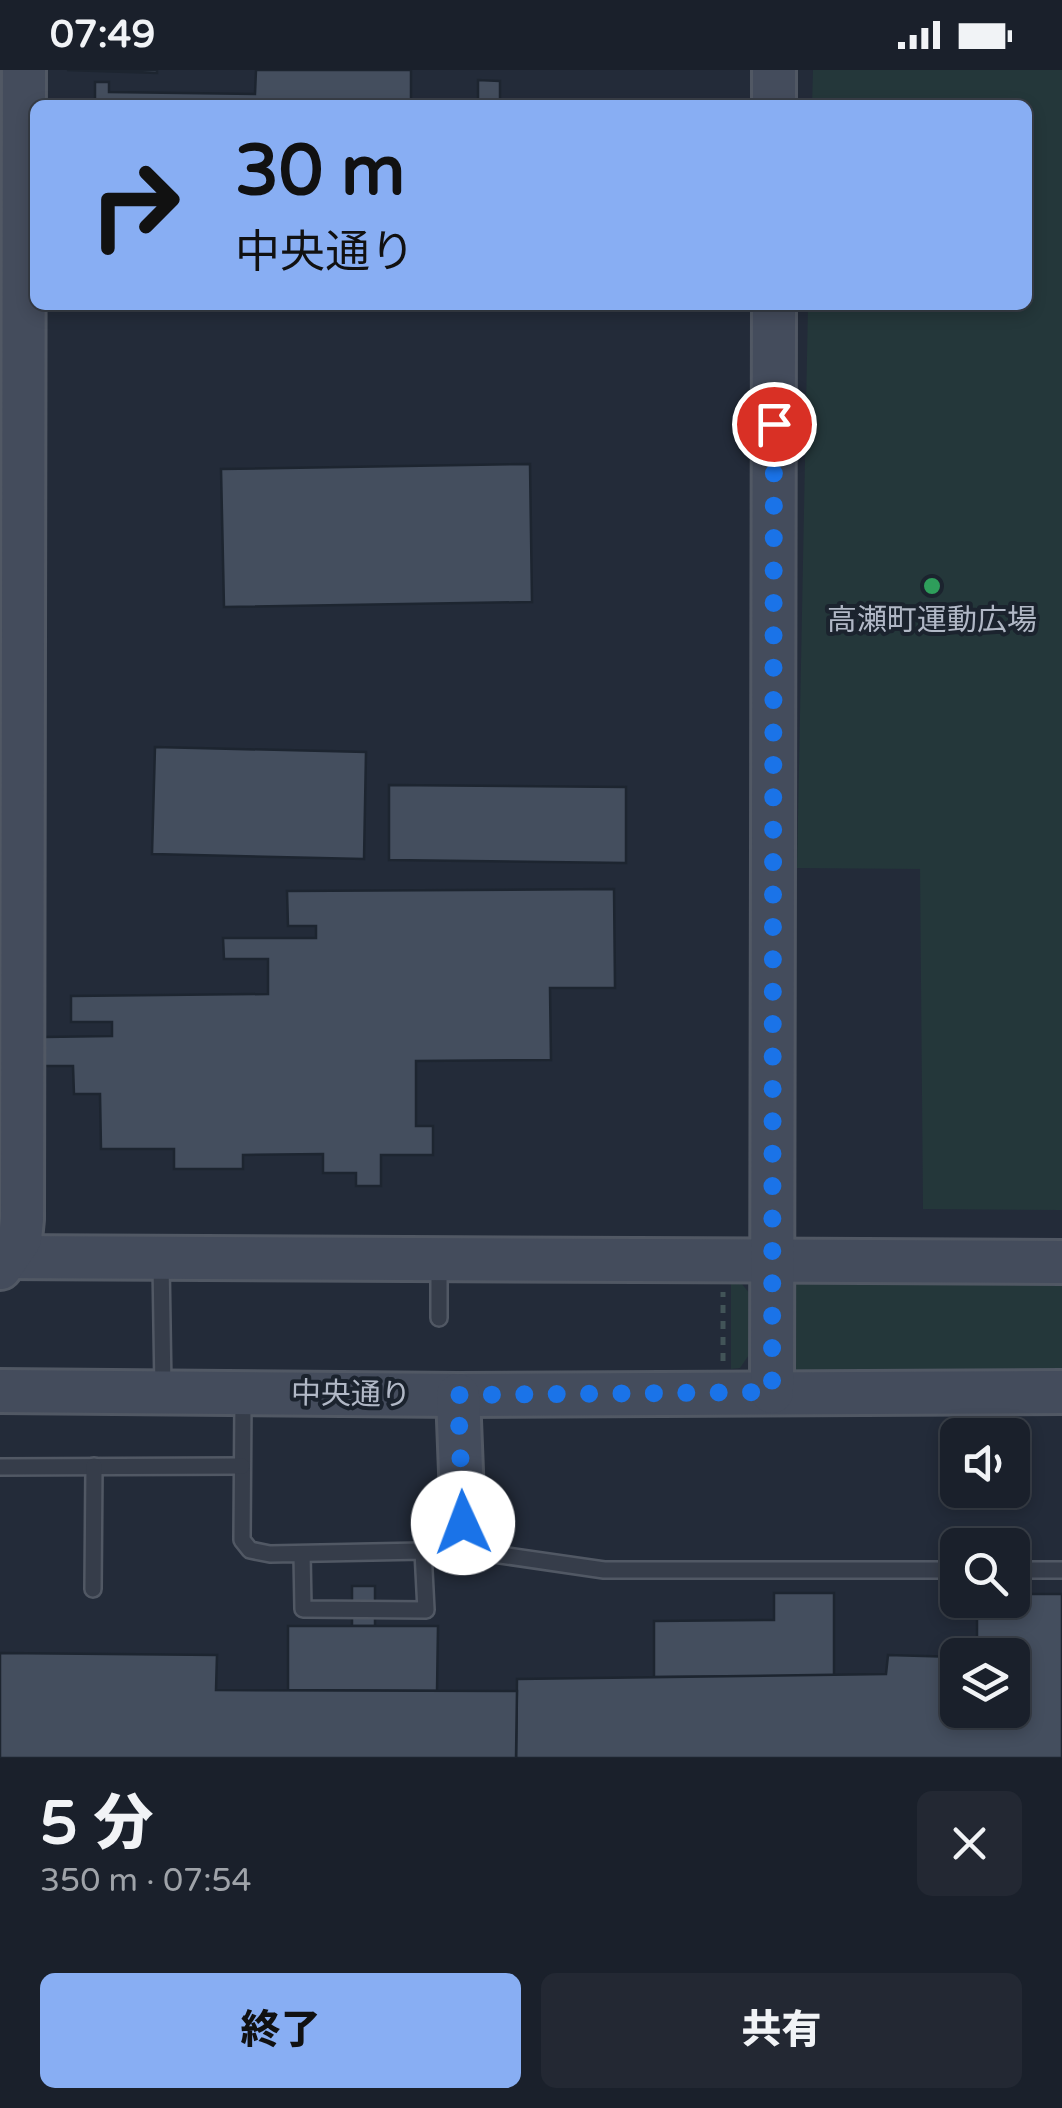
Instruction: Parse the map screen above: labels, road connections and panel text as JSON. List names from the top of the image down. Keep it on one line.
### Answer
{"streets":{"street":["中央通り"]},"places":["高瀬町運動広場"],"page":{"status":"07:49","turn":["30 m","中央通り"],"heading":["5 分","350 m · 07:54"],"buttons":["終了","共有"]}}
